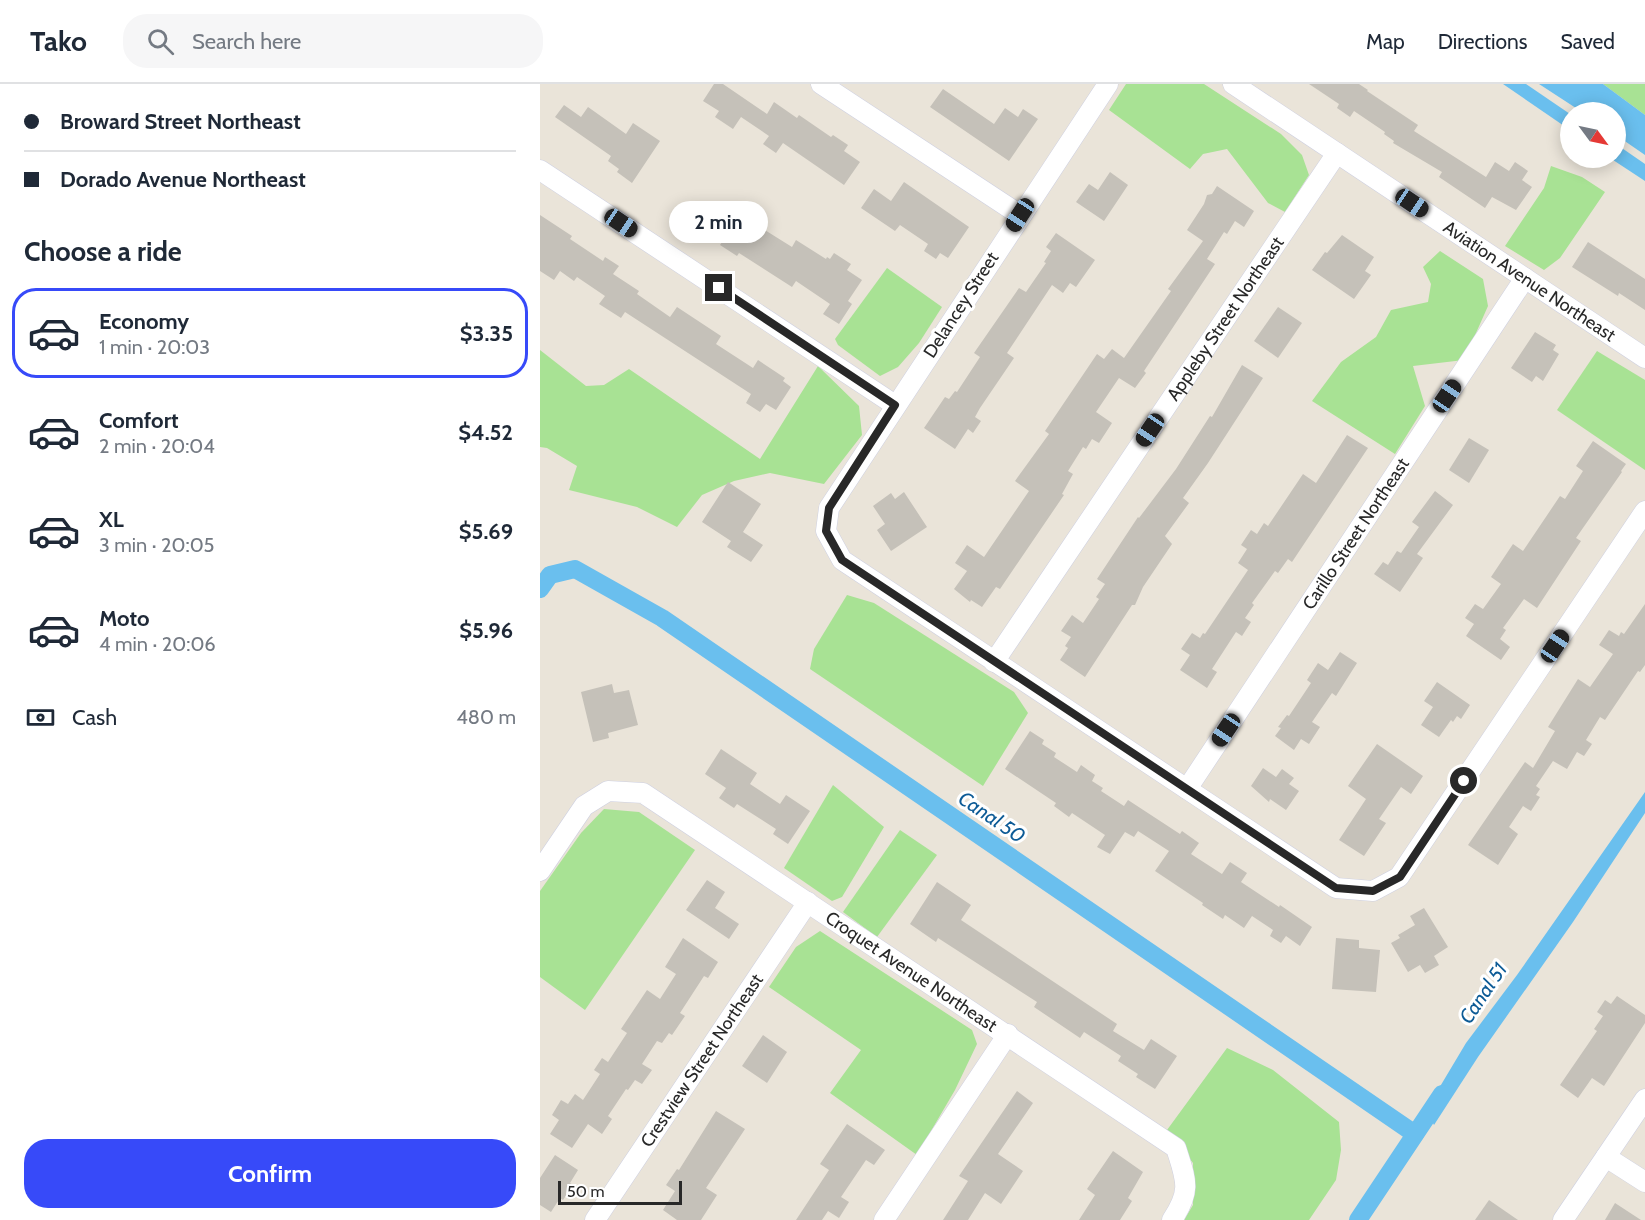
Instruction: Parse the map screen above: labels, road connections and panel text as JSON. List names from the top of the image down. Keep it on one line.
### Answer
{"streets":{"street":["Aviation Avenue Northeast","Delancey Street","Appleby Street Northeast","Carillo Street Northeast","Croquet Avenue Northeast","Crestview Street Northeast"]},"crossings":[["Aviation Avenue Northeast","Appleby Street Northeast"],["Aviation Avenue Northeast","Carillo Street Northeast"],["Delancey Street","Appleby Street Northeast"],["Croquet Avenue Northeast","Crestview Street Northeast"]],"water":["Canal 50","Canal 51"],"scale_bar":"50 m","north":"bottom right","page":{"header":"Tako","search":"Search here","nav":["Map","Directions","Saved"],"banner":["Broward Street Northeast","Dorado Avenue Northeast"],"bubble":"2 min","heading":"Choose a ride","list":[{"name":"Economy","note":"1 min · 20:03","value":"$3.35"},{"name":"Comfort","note":"2 min · 20:04","value":"$4.52"},{"name":"XL","note":"3 min · 20:05","value":"$5.69"},{"name":"Moto","note":"4 min · 20:06","value":"$5.96"}],"pay":["Cash","480 m"],"buttons":"Confirm","scale":"50 m"}}
